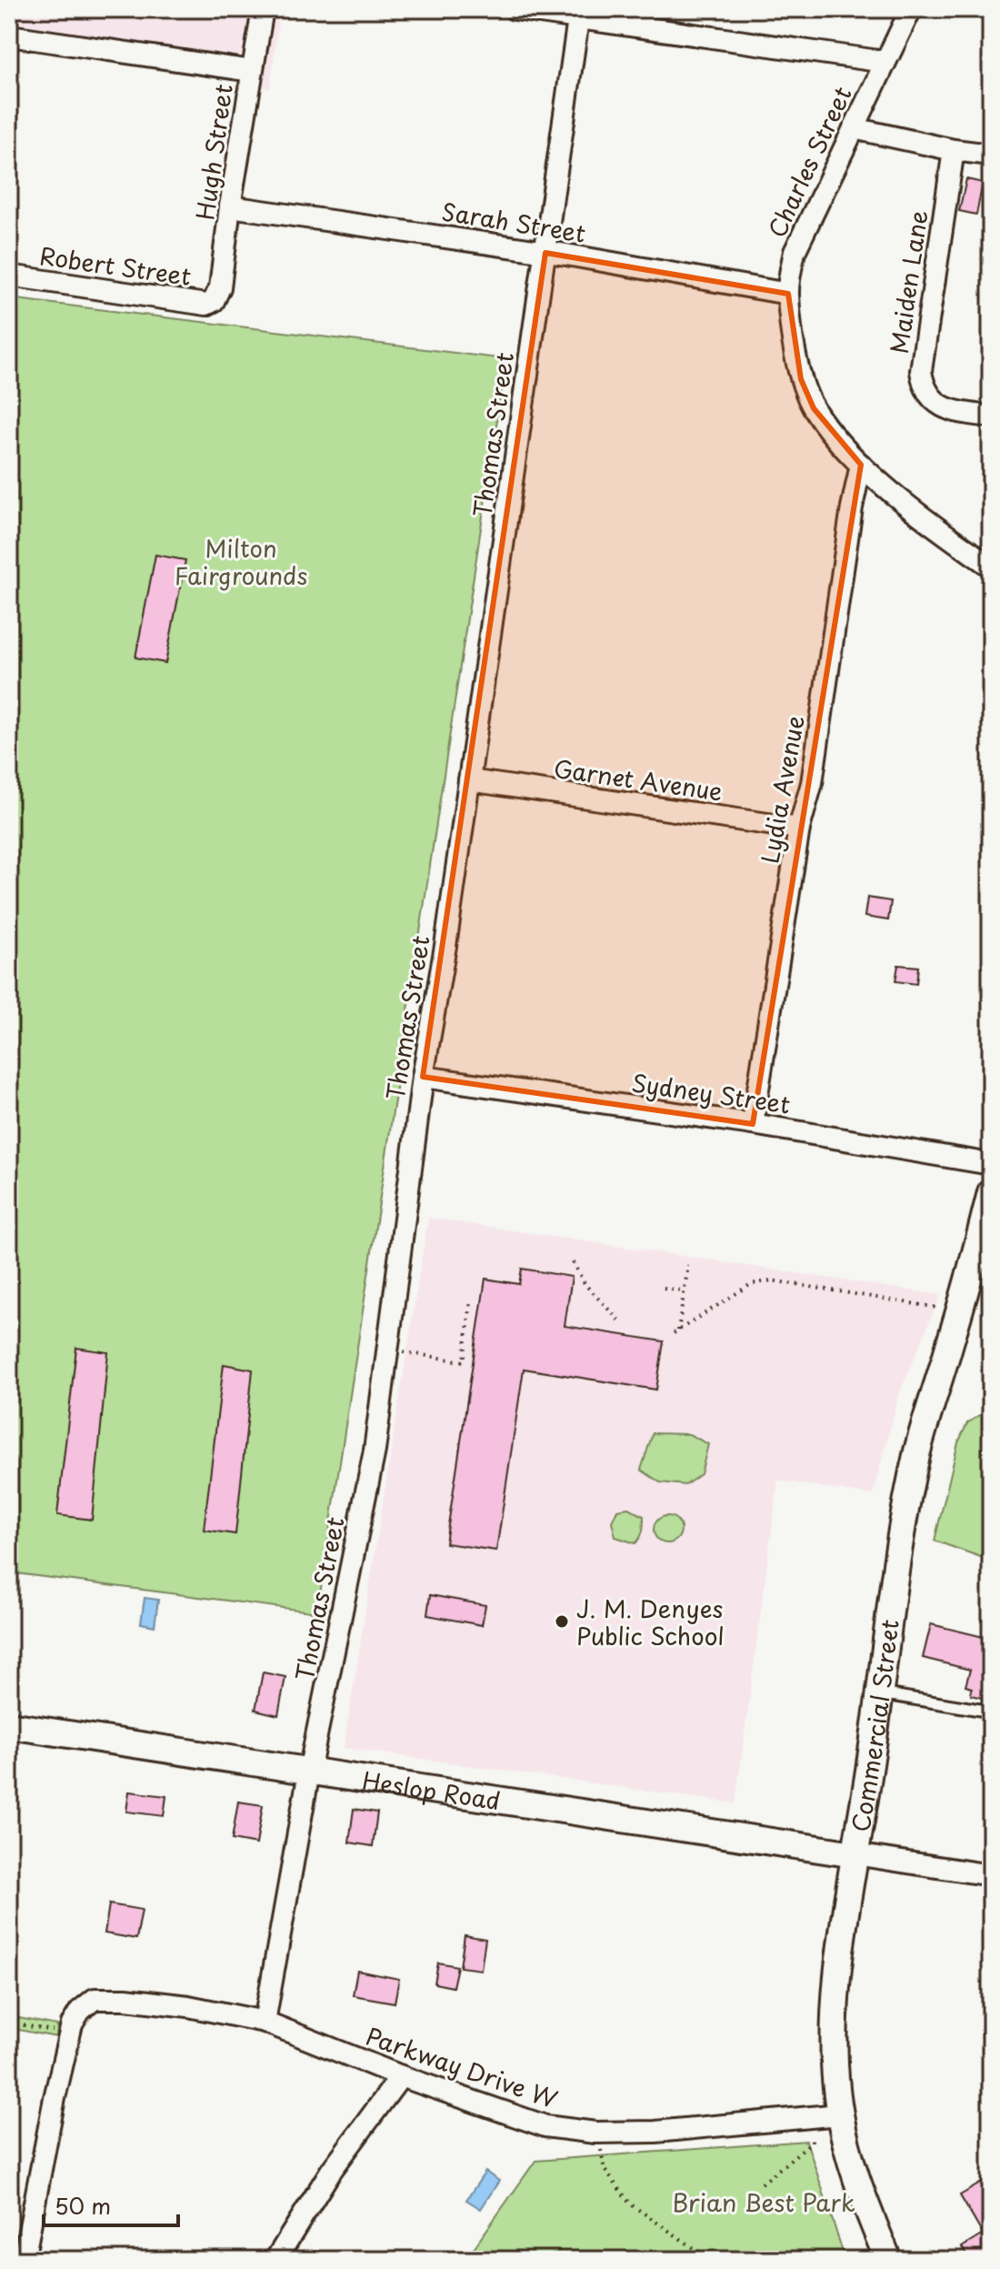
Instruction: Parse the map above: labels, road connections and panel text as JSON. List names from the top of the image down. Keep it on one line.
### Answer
{"streets":{"street":["Hugh Street","Charles Street","Sarah Street","Robert Street","Maiden Lane","Thomas Street","Garnet Avenue","Lydia Avenue","Sydney Street","Commercial Street","Heslop Road","Parkway Drive W"]},"crossings":[["Hugh Street","Sarah Street"],["Hugh Street","Robert Street"],["Charles Street","Sarah Street"],["Charles Street","Lydia Avenue"],["Sarah Street","Thomas Street"],["Thomas Street","Garnet Avenue"],["Thomas Street","Sydney Street"],["Thomas Street","Heslop Road"],["Thomas Street","Parkway Drive W"],["Garnet Avenue","Lydia Avenue"],["Lydia Avenue","Sydney Street"],["Commercial Street","Heslop Road"],["Commercial Street","Parkway Drive W"]],"parks":["Milton Fairgrounds","Brian Best Park"],"places":["J. M. Denyes Public School"],"scale_bar":"50 m"}
